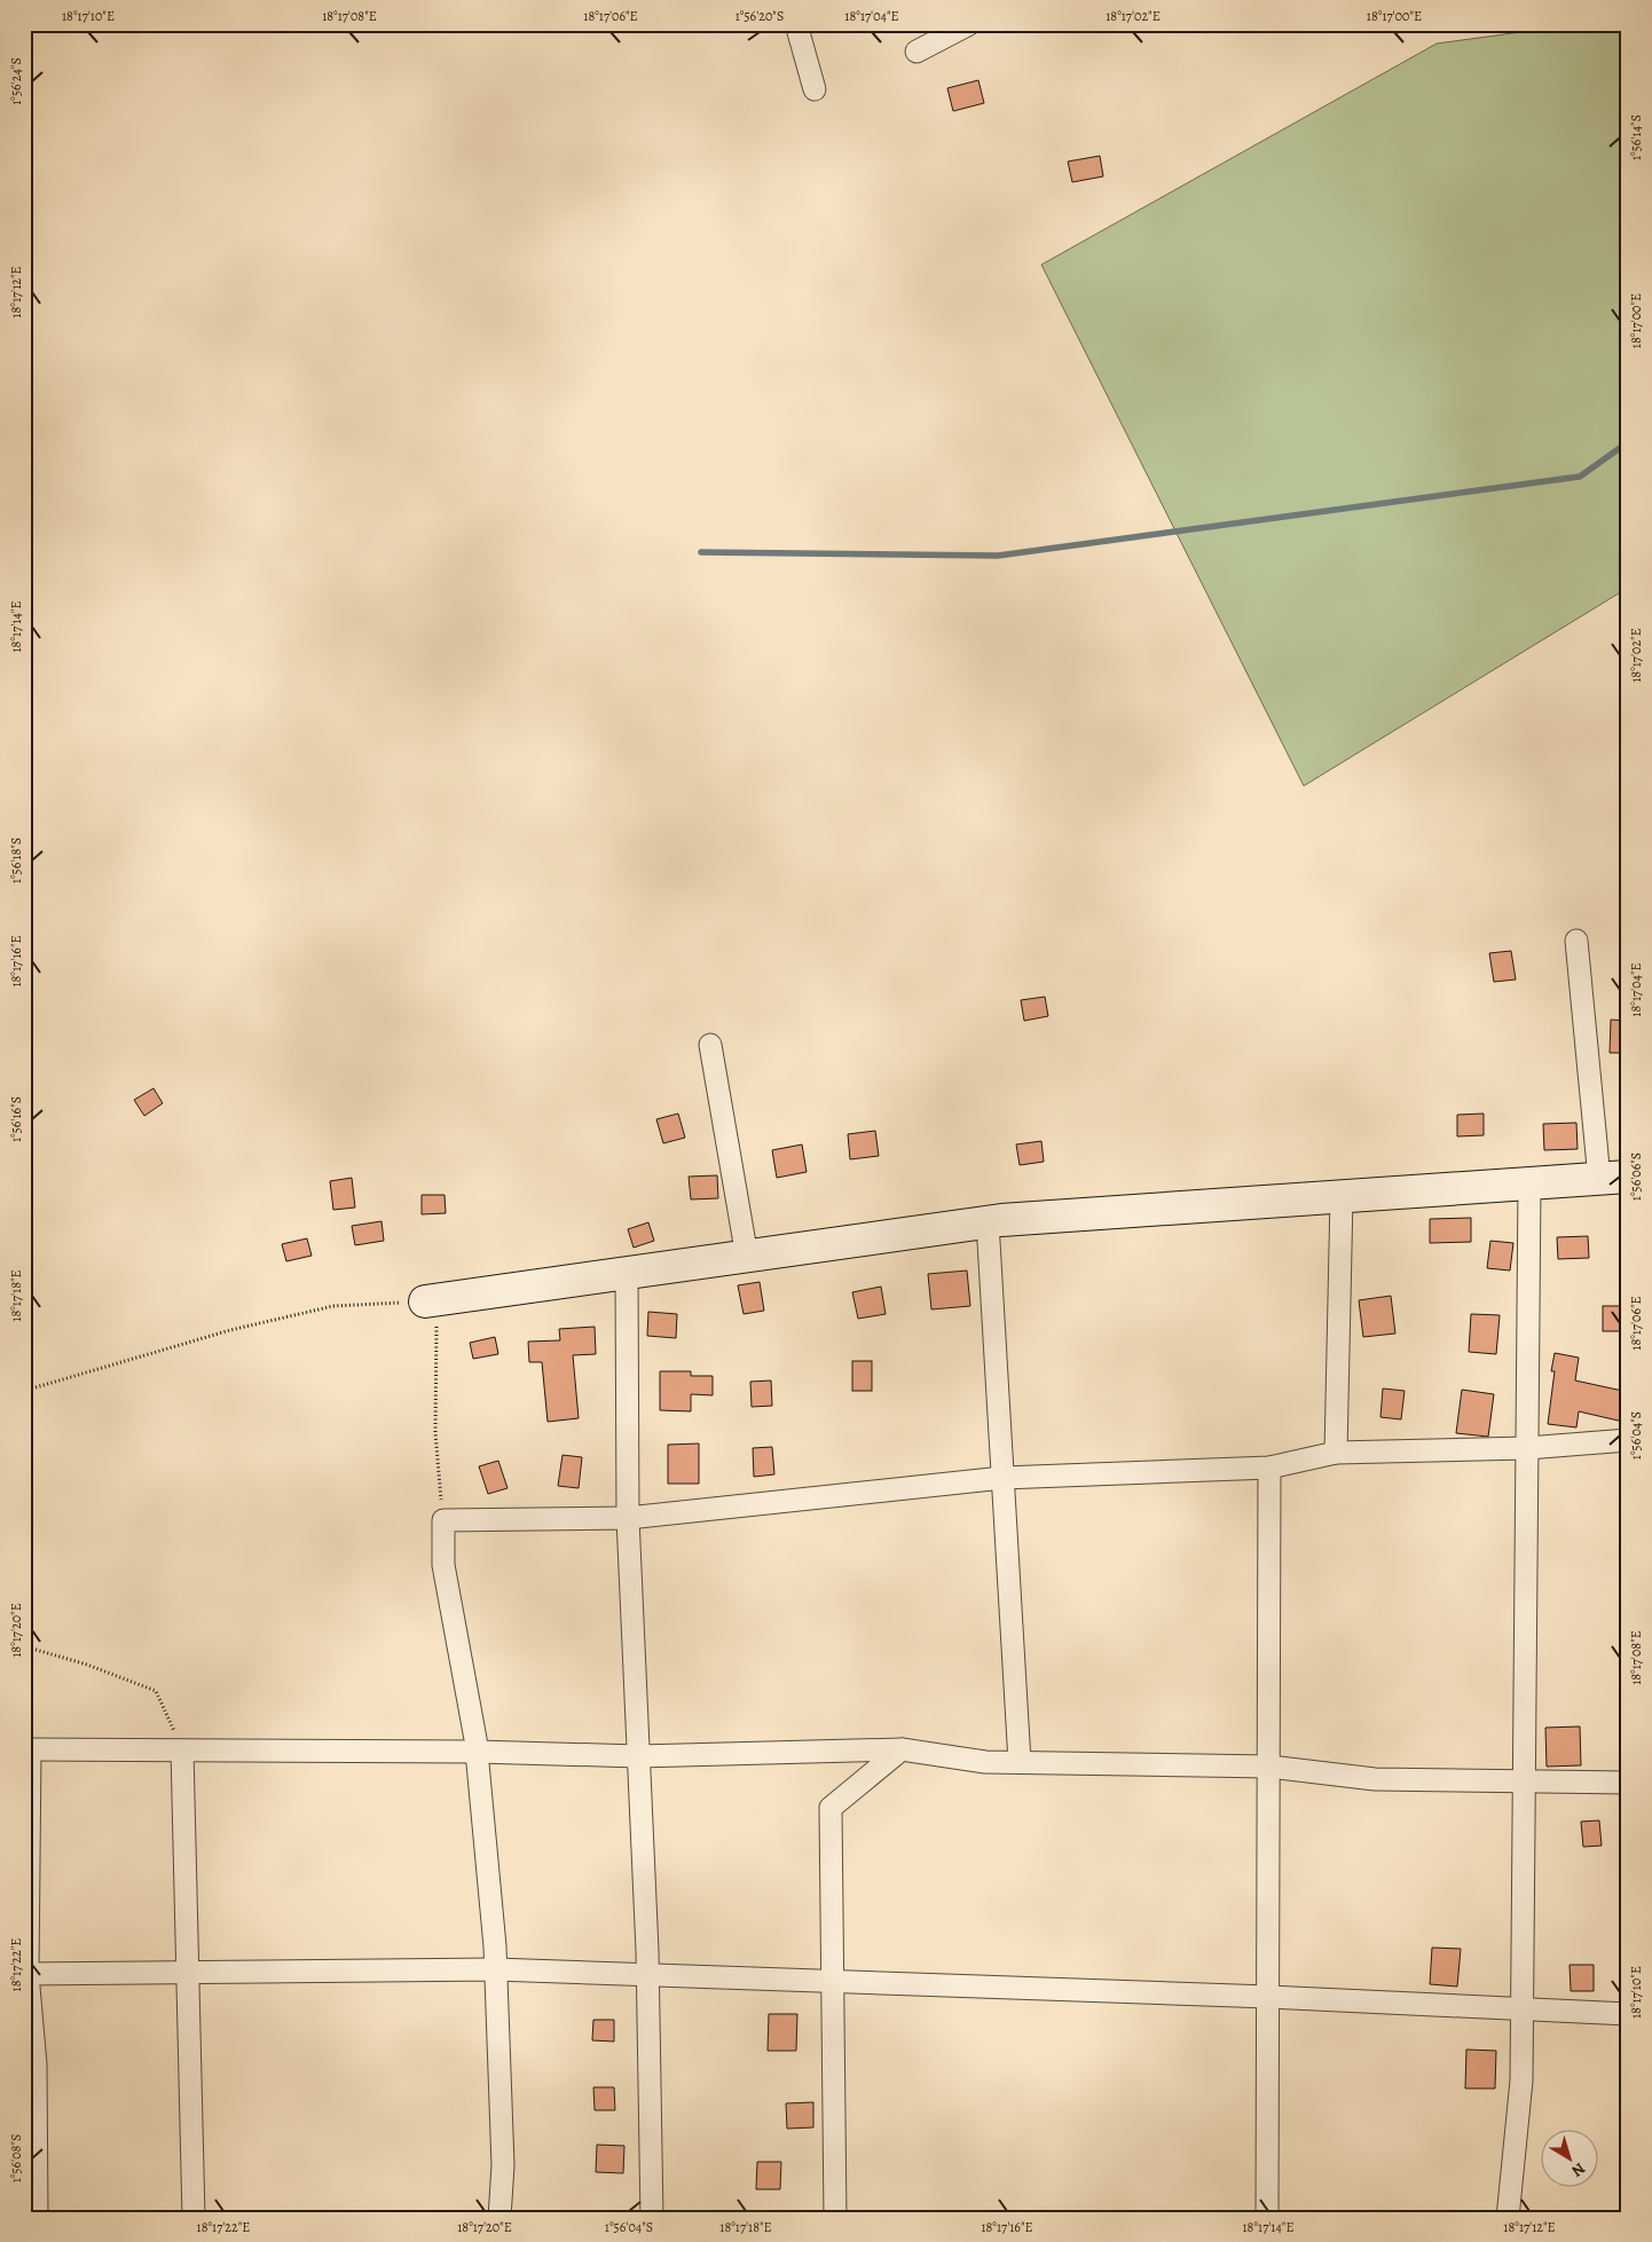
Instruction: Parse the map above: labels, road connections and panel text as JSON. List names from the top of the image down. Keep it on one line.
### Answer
{"north":"bottom right","coordinates":["18°17'10\"E","18°17'08\"E","18°17'06\"E","1°56'20\"S","18°17'04\"E","18°17'02\"E","18°17'00\"E","1°56'24\"S","1°56'14\"S","18°17'12\"E","18°17'14\"E","1°56'18\"S","18°17'16\"E","1°56'16\"S","1°56'06\"S","18°17'18\"E","1°56'04\"S","18°17'20\"E","18°17'22\"E","1°56'08\"S"]}
